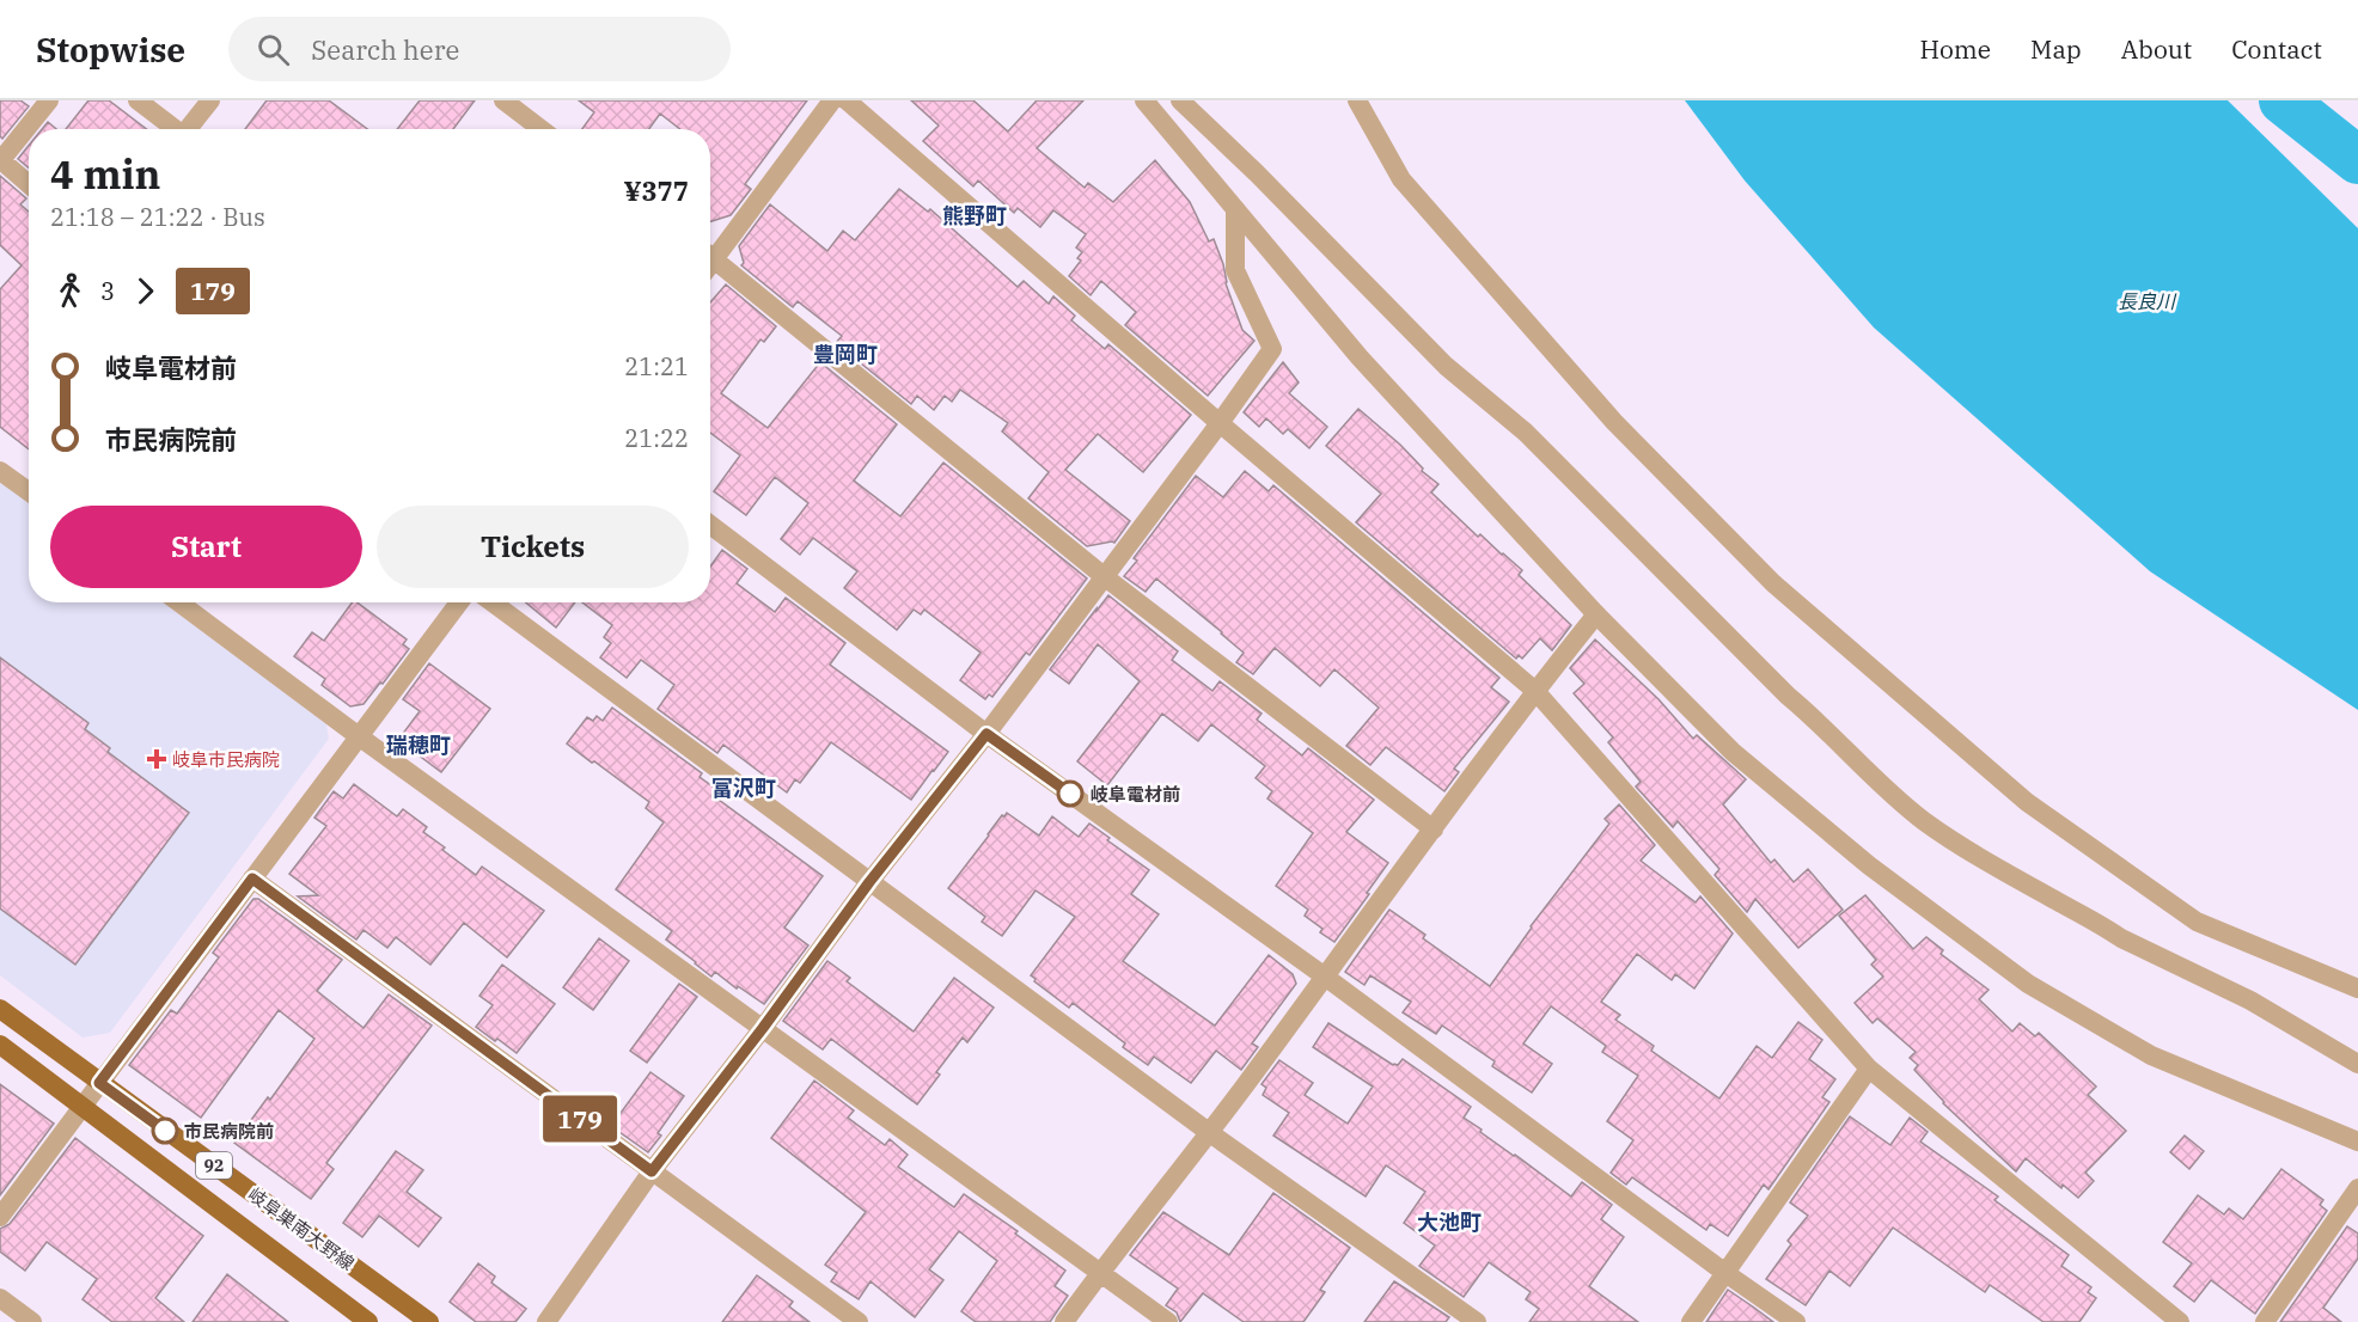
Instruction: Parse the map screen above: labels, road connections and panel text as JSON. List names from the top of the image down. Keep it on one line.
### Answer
{"streets":{"main road":["92","岐阜巣南大野線"]},"districts":["熊野町","豊岡町","瑞穂町","富沢町","大池町"],"water":["長良川"],"places":{"health":["岐阜市民病院"],"other":["岐阜電材前","市民病院前"]},"lines":["bus line 179"],"page":{"header":"Stopwise","search":"Search here","nav":["Home","Map","About","Contact"],"on_map":"179","heading":["4 min","21:18 – 21:22 · Bus","¥377"],"legs":["3","179"],"list":[{"name":"岐阜電材前","value":"21:21"},{"name":"市民病院前","value":"21:22"}],"buttons":["Start","Tickets"]}}
